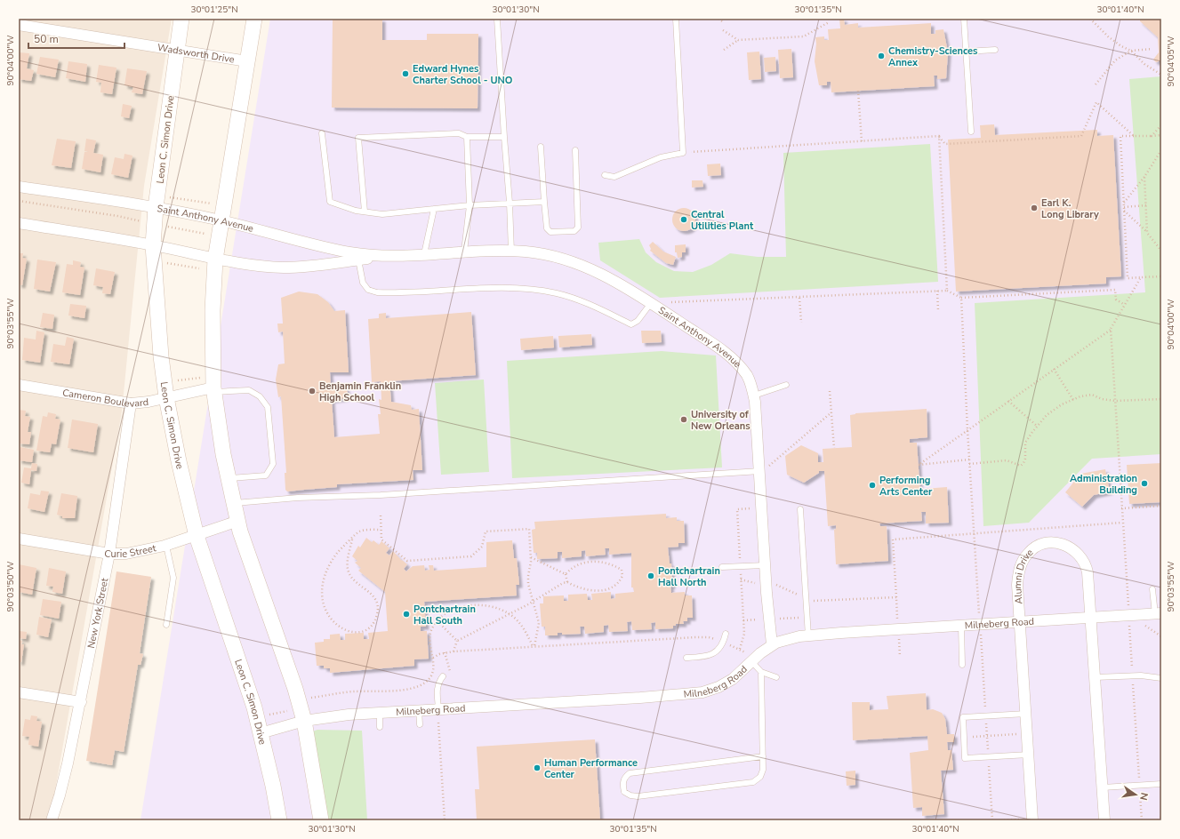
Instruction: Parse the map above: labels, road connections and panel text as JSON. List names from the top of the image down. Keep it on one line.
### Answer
{"streets":{"main road":["Leon C. Simon Drive"],"street":["Wadsworth Drive","Saint Anthony Avenue","Cameron Boulevard","Curie Street","Alumni Drive","New York Street","Milneberg Road"]},"crossings":[["Wadsworth Drive","Leon C. Simon Drive"],["Leon C. Simon Drive","Saint Anthony Avenue"],["Leon C. Simon Drive","Cameron Boulevard"],["Leon C. Simon Drive","Curie Street"],["Leon C. Simon Drive","Milneberg Road"],["Saint Anthony Avenue","Milneberg Road"],["Cameron Boulevard","New York Street"],["Curie Street","New York Street"],["Alumni Drive","Milneberg Road"]],"places":["Chemistry-Sciences Annex","Edward Hynes Charter School - UNO","Earl K. Long Library","Central Utilities Plant","Benjamin Franklin High School","University of New Orleans","Administration Building","Performing Arts Center","Pontchartrain Hall North","Pontchartrain Hall South","Human Performance Center"],"scale_bar":"50 m","north":"right","coordinates":["30°01'25\"N","30°01'30\"N","30°01'35\"N","30°01'40\"N","90°04'00\"W","90°04'05\"W","90°03'55\"W","90°03'50\"W"]}
